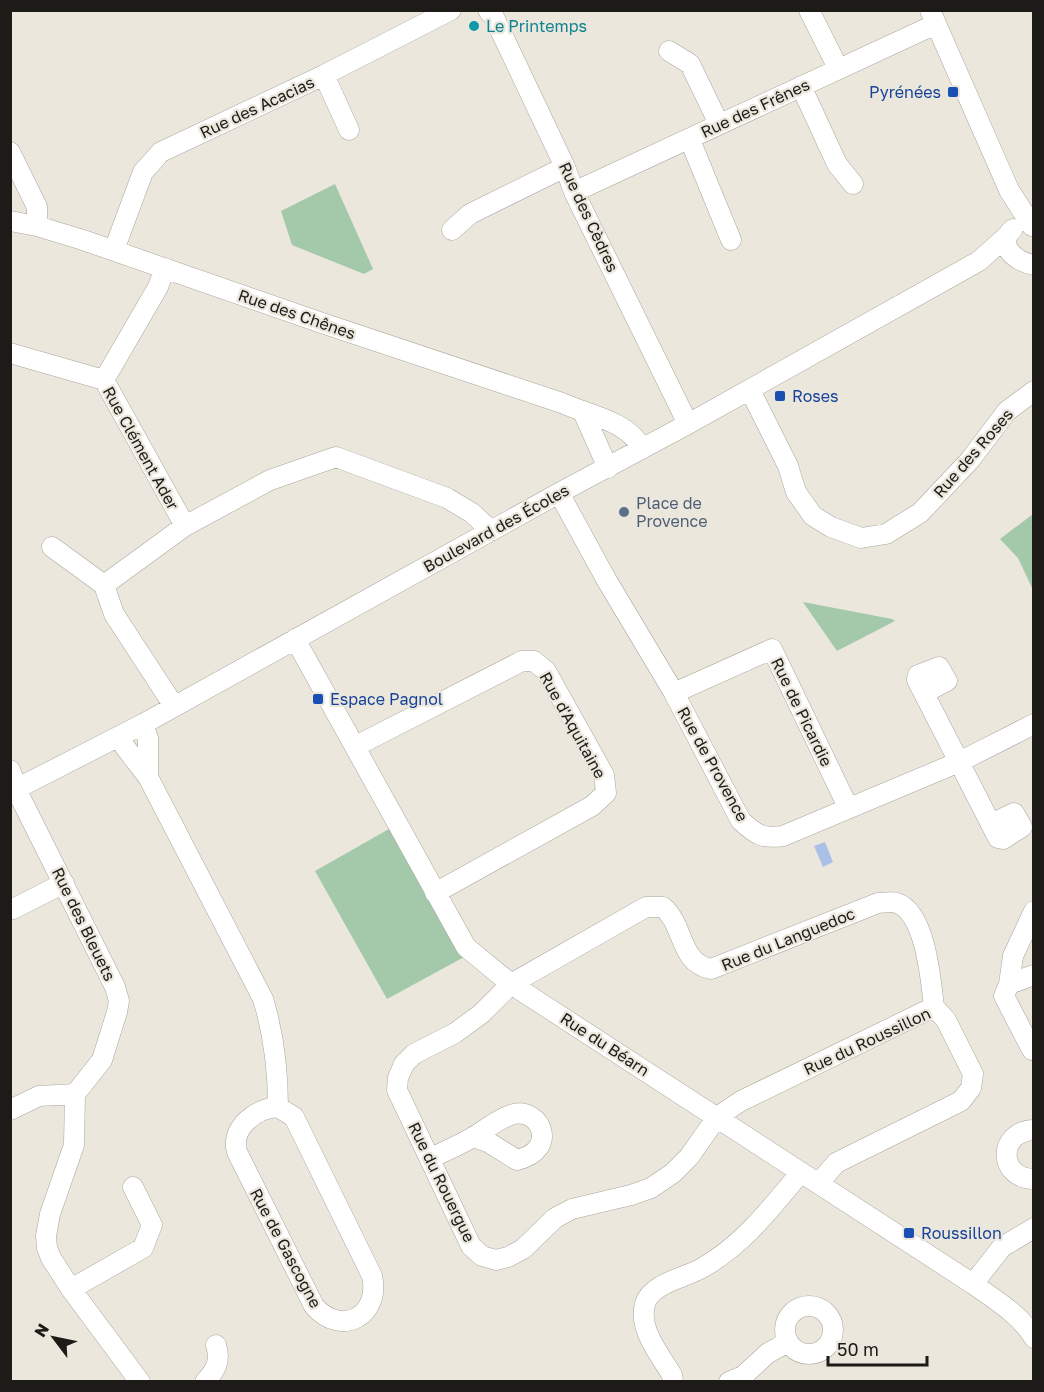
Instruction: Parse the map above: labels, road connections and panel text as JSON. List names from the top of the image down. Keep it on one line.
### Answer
{"streets":{"street":["Rue des Acacias","Rue des Frênes","Rue des Cèdres","Rue des Chênes","Rue Clément Ader","Rue des Roses","Boulevard des Écoles","Rue de Picardie","Rue d'Aquitaine","Rue de Provence","Rue des Bleuets","Rue du Languedoc","Rue du Roussillon","Rue du Béarn","Rue du Rouergue","Rue de Gascogne"]},"crossings":[["Rue des Acacias","Rue des Chênes"],["Rue des Frênes","Rue des Cèdres"],["Rue des Cèdres","Boulevard des Écoles"],["Rue des Chênes","Boulevard des Écoles"],["Rue des Roses","Boulevard des Écoles"],["Boulevard des Écoles","Rue de Provence"],["Boulevard des Écoles","Rue des Bleuets"],["Boulevard des Écoles","Rue du Béarn"],["Rue de Picardie","Rue de Provence"],["Rue d'Aquitaine","Rue du Béarn"],["Rue du Languedoc","Rue du Roussillon"],["Rue du Languedoc","Rue du Béarn"],["Rue du Languedoc","Rue du Rouergue"],["Rue du Roussillon","Rue du Béarn"],["Rue du Roussillon","Rue du Rouergue"],["Rue du Béarn","Rue du Rouergue"]],"places":{"other":["Le Printemps","Place de Provence"],"transit":["Pyrénées","Roses","Espace Pagnol","Roussillon"]},"scale_bar":"50 m","north":"top left"}
